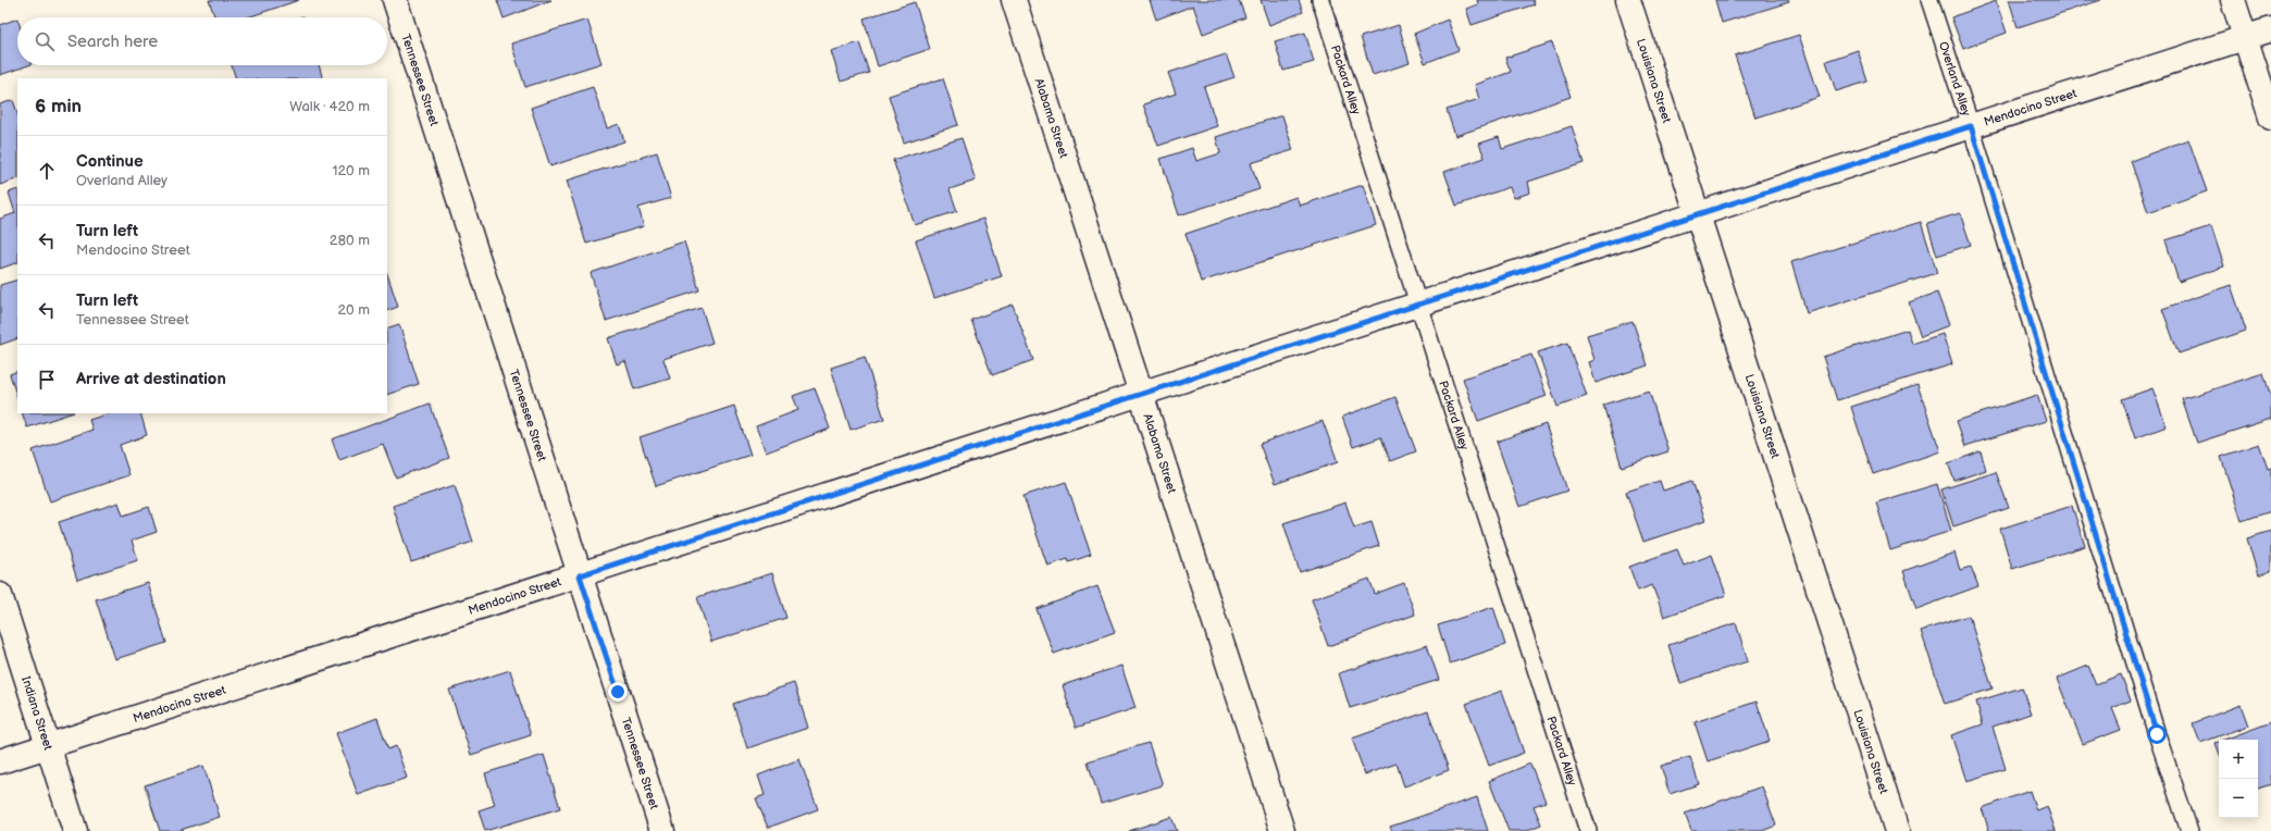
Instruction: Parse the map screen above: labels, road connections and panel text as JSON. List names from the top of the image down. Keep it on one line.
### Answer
{"streets":{"street":["Tennessee Street","Louisiana Street","Mendocino Street","Alabama Street","Indiana Street"],"lane":["Overland Alley","Packard Alley"]},"crossings":[["Overland Alley","Mendocino Street"],["Tennessee Street","Mendocino Street"],["Packard Alley","Mendocino Street"],["Louisiana Street","Mendocino Street"],["Mendocino Street","Alabama Street"],["Mendocino Street","Indiana Street"]],"page":{"search":"Search here","heading":["6 min","Walk · 420 m"],"list":[["Continue","Overland Alley","120 m"],["Turn left","Mendocino Street","280 m"],["Turn left","Tennessee Street","20 m"],"Arrive at destination"],"map_buttons":["+","−"]}}
